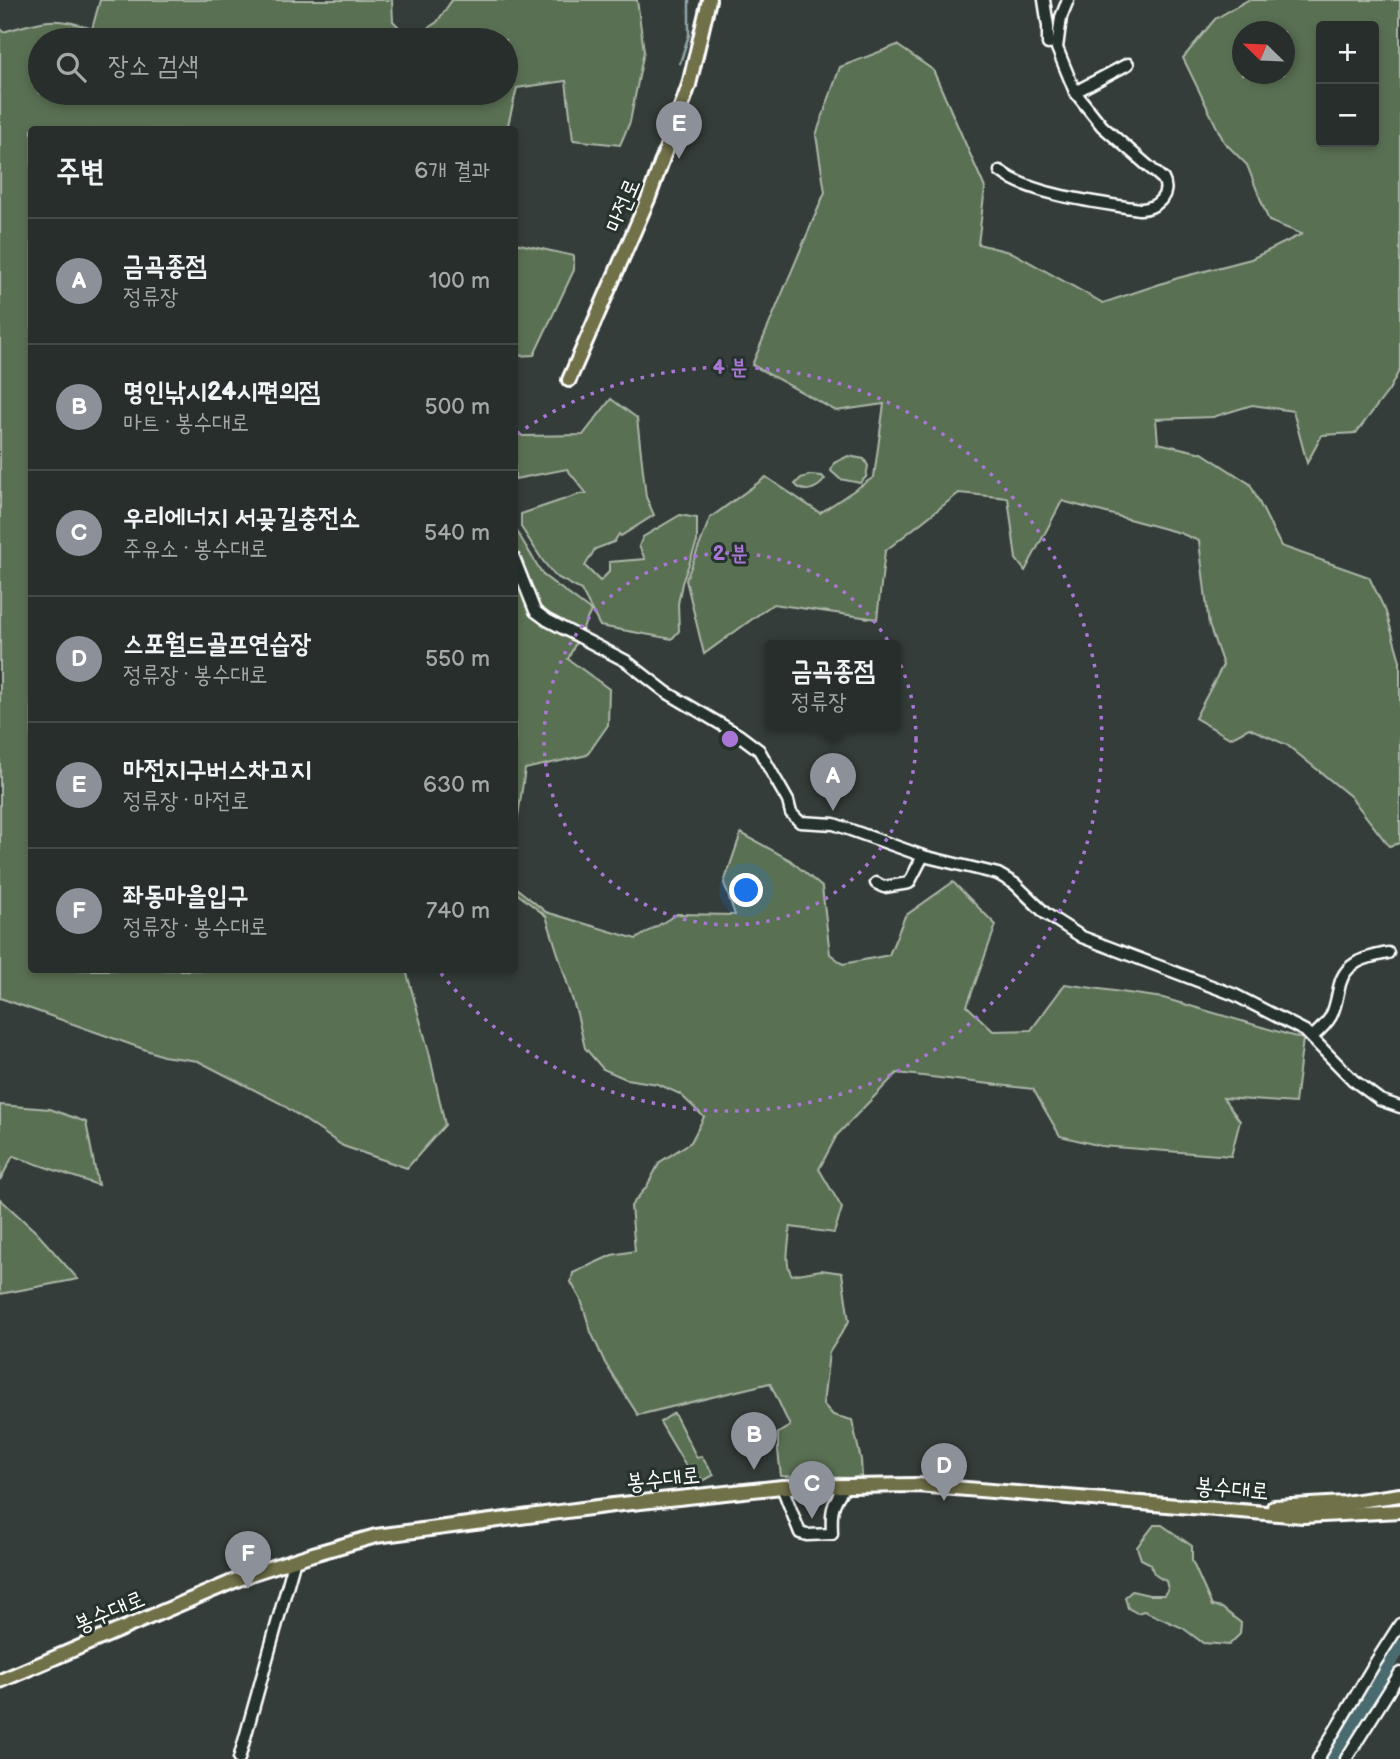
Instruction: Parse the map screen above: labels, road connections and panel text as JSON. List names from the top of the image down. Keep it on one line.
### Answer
{"streets":{"main road":["마전로","봉수대로"]},"north":"top left","page":{"map_buttons":["+","−"],"search":"장소 검색","pins":["E","A","B","D","C","F"],"heading":["주변","6개 결과"],"list":[{"mark":"A","name":"금곡종점","note":"정류장","value":"100 m"},{"mark":"B","name":"명인낚시24시편의점","note":"마트 · 봉수대로","value":"500 m"},{"mark":"C","name":"우리에너지 서곶길충전소","note":"주유소 · 봉수대로","value":"540 m"},{"mark":"D","name":"스포월드골프연습장","note":"정류장 · 봉수대로","value":"550 m"},{"mark":"E","name":"마전지구버스차고지","note":"정류장 · 마전로","value":"630 m"},{"mark":"F","name":"좌동마을입구","note":"정류장 · 봉수대로","value":"740 m"}],"popup":["금곡종점","정류장"]},"rings":["4 분","2 분"]}
